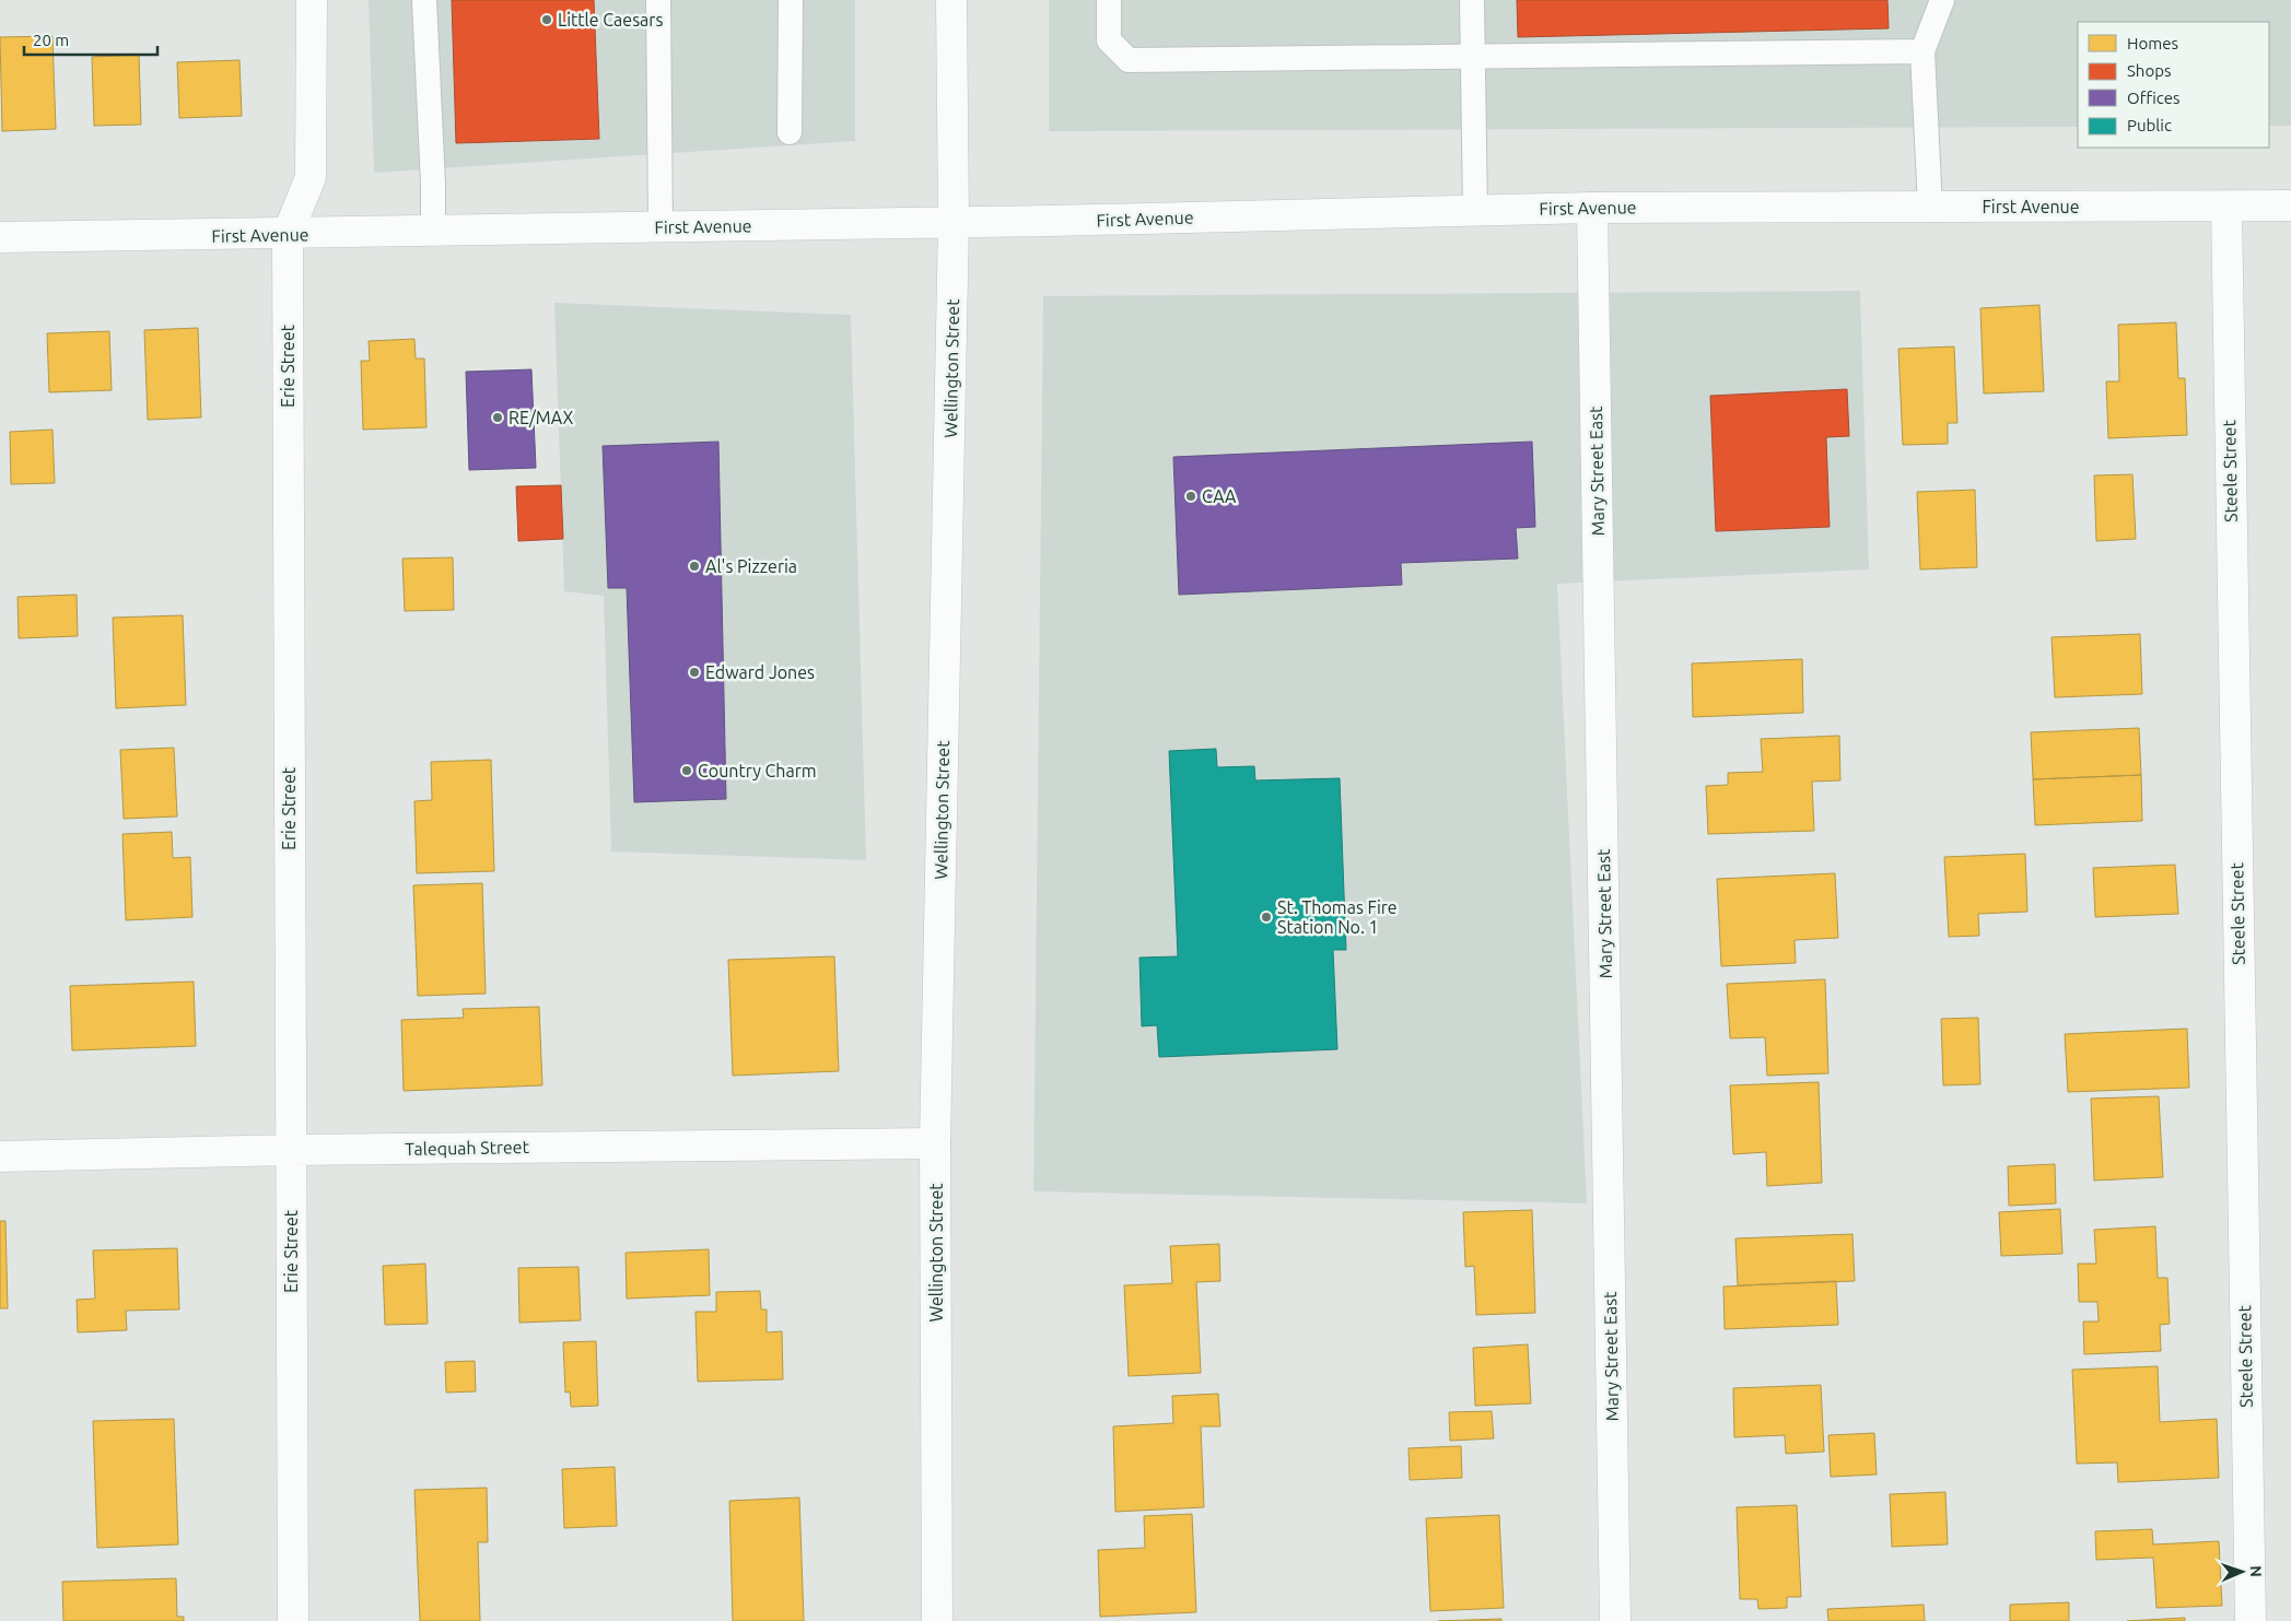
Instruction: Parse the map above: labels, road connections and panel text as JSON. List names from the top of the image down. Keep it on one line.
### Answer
{"streets":{"street":["First Avenue","Erie Street","Wellington Street","Mary Street East","Steele Street","Talequah Street"]},"crossings":[["First Avenue","Erie Street"],["First Avenue","Wellington Street"],["First Avenue","Mary Street East"],["First Avenue","Steele Street"],["Erie Street","Talequah Street"],["Wellington Street","Talequah Street"]],"places":["Little Caesars","RE/MAX","CAA","Al's Pizzeria","Edward Jones","Country Charm","St. Thomas Fire Station No. 1"],"legend":["Homes","Shops","Offices","Public"],"scale_bar":"20 m","north":"right"}
